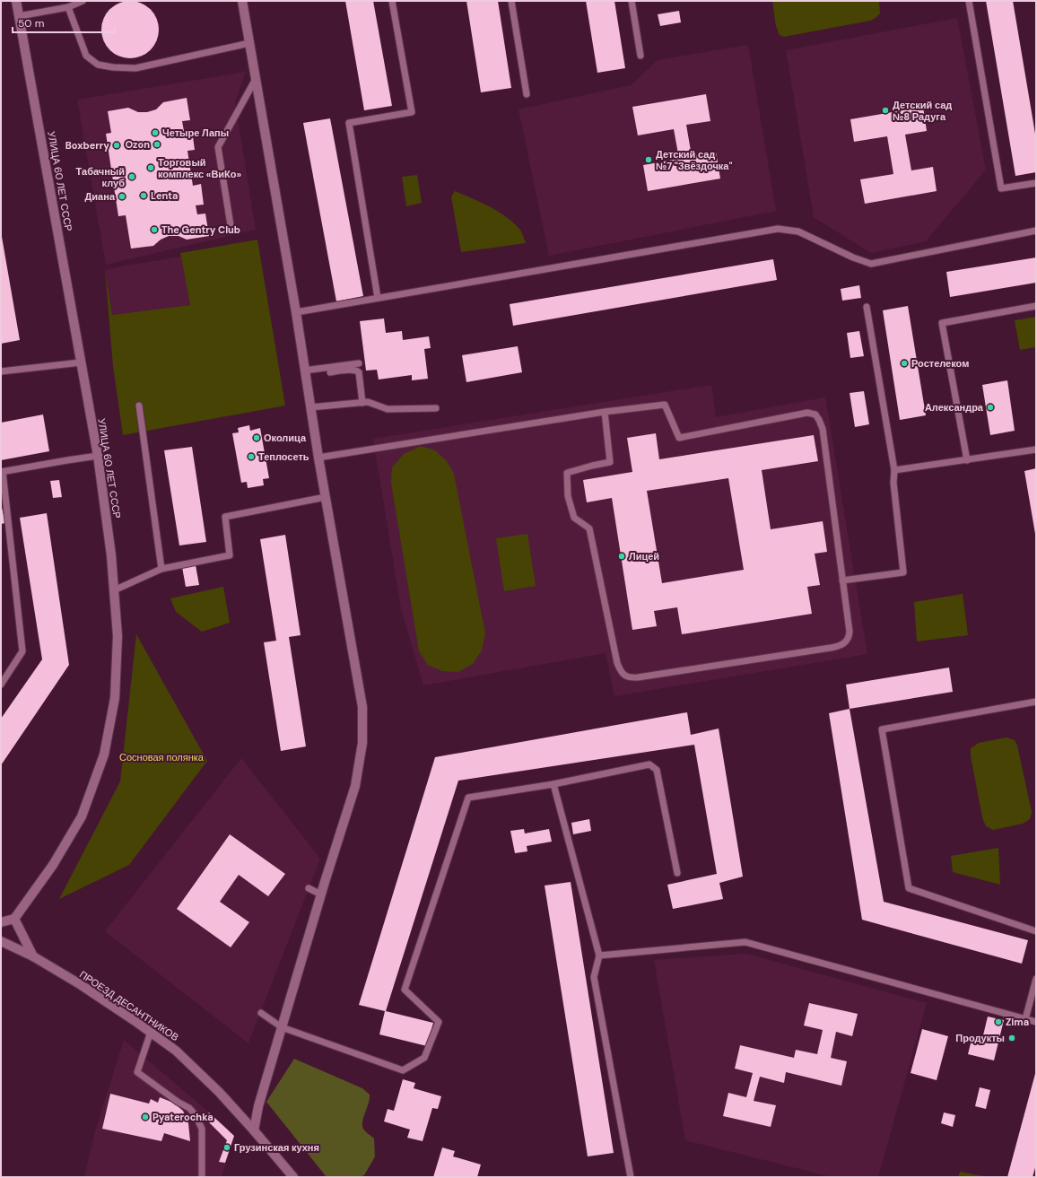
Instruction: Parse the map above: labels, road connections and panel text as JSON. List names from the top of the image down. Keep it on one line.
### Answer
{"streets":{"street":["УЛИЦА 60 ЛЕТ СССР","ПРОЕЗД ДЕСАНТНИКОВ"]},"parks":["Сосновая полянка"],"places":["Детский сад №8 Радуга","Четыре Лапы","Ozon","Boxberry","Детский сад №7 \"Звёздочка\"","Торговый комплекс «ВиКо»","Табачный клуб","Lenta","Диана","The Gentry Club","Ростелеком","Александра","Околица","Теплосеть","Лицей","Zima","Продукты","Pyaterochka","Грузинская кухня"],"scale_bar":"50 m"}
